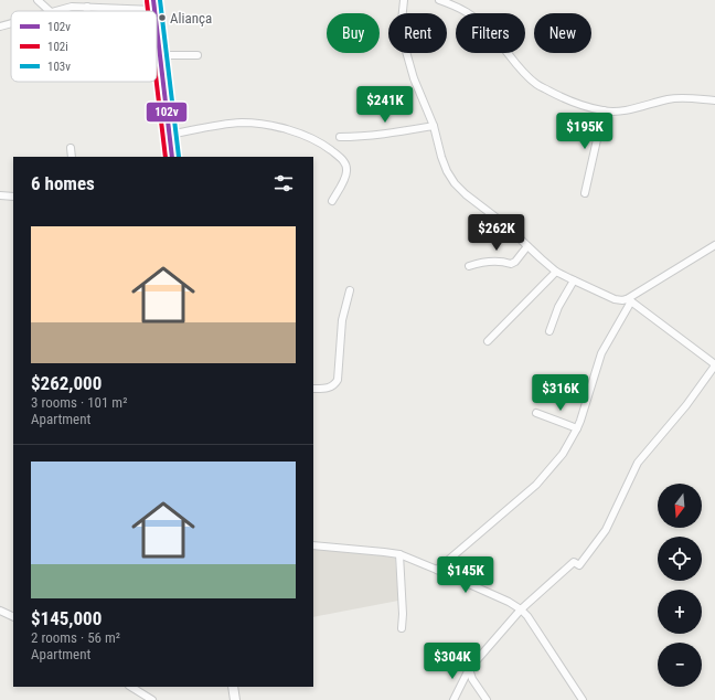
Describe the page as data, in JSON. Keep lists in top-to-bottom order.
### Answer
{
  "places": ["Aliança"],
  "lines": ["transit line 102v", "transit line 103v", "transit line 102i"],
  "legend": ["102v", "102i", "103v"],
  "north": "bottom",
  "page": {
    "chip": [
      "Buy",
      "Rent",
      "Filters",
      "New"
    ],
    "price": [
      "$241K",
      "$195K",
      "$262K",
      "$316K",
      "$145K",
      "$304K"
    ],
    "heading": "6 homes",
    "list": [
      {
        "name": "$262,000",
        "note": "3 rooms · 101 m² · Apartment"
      },
      {
        "name": "$145,000",
        "note": "2 rooms · 56 m² · Apartment"
      }
    ],
    "map_buttons": ["+", "−"]
  }
}
